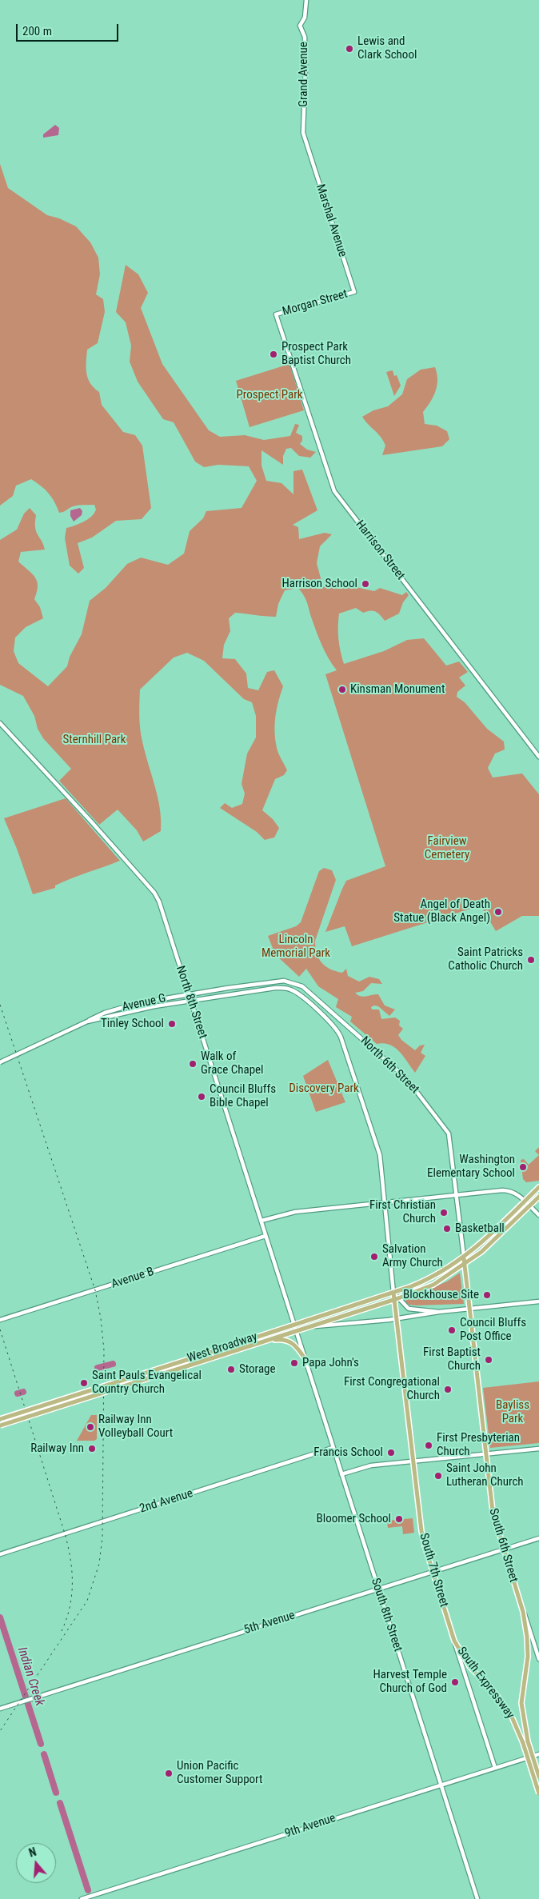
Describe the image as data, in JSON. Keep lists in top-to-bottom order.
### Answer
{
  "streets": {
    "main road": [
      "North 6th Street",
      "West Broadway",
      "South 6th Street",
      "South 7th Street",
      "South Expressway"
    ],
    "street": [
      "Grand Avenue",
      "Marshal Avenue",
      "Morgan Street",
      "Harrison Street",
      "North 8th Street",
      "Avenue G",
      "Avenue B",
      "2nd Avenue",
      "South 8th Street",
      "5th Avenue",
      "9th Avenue"
    ]
  },
  "crossings": [
    ["Grand Avenue", "Marshal Avenue"],
    ["Marshal Avenue", "Morgan Street"],
    ["Morgan Street", "Harrison Street"],
    ["North 8th Street", "Avenue G"],
    ["North 8th Street", "Avenue B"],
    ["North 8th Street", "West Broadway"],
    ["North 8th Street", "South 8th Street"],
    ["Avenue G", "North 6th Street"],
    ["Avenue G", "West Broadway"],
    ["Avenue G", "South 7th Street"],
    ["North 6th Street", "West Broadway"],
    ["North 6th Street", "South 6th Street"],
    ["West Broadway", "South 6th Street"],
    ["West Broadway", "South 7th Street"],
    ["West Broadway", "South 8th Street"],
    ["2nd Avenue", "South 8th Street"],
    ["South 6th Street", "5th Avenue"],
    ["South 6th Street", "South Expressway"],
    ["South 7th Street", "5th Avenue"],
    ["South 7th Street", "South Expressway"],
    ["South 7th Street", "9th Avenue"],
    ["South 8th Street", "5th Avenue"],
    ["South 8th Street", "9th Avenue"]
  ],
  "water": ["Indian Creek"],
  "parks": [
    "Prospect Park",
    "Sternhill Park",
    "Fairview Cemetery",
    "Lincoln Memorial Park",
    "Discovery Park",
    "Bayliss Park"
  ],
  "places": [
    "Lewis and Clark School",
    "Prospect Park Baptist Church",
    "Harrison School",
    "Kinsman Monument",
    "Angel of Death Statue (Black Angel)",
    "Saint Patricks Catholic Church",
    "Tinley School",
    "Walk of Grace Chapel",
    "Council Bluffs Bible Chapel",
    "Washington Elementary School",
    "First Christian Church",
    "Basketball",
    "Salvation Army Church",
    "Blockhouse Site",
    "Council Bluffs Post Office",
    "First Baptist Church",
    "Papa John's",
    "Storage",
    "Saint Pauls Evangelical Country Church",
    "First Congregational Church",
    "Railway Inn Volleyball Court",
    "First Presbyterian Church",
    "Railway Inn",
    "Francis School",
    "Saint John Lutheran Church",
    "Bloomer School",
    "Harvest Temple Church of God",
    "Union Pacific Customer Support"
  ],
  "scale_bar": "200 m",
  "north": "top"
}
